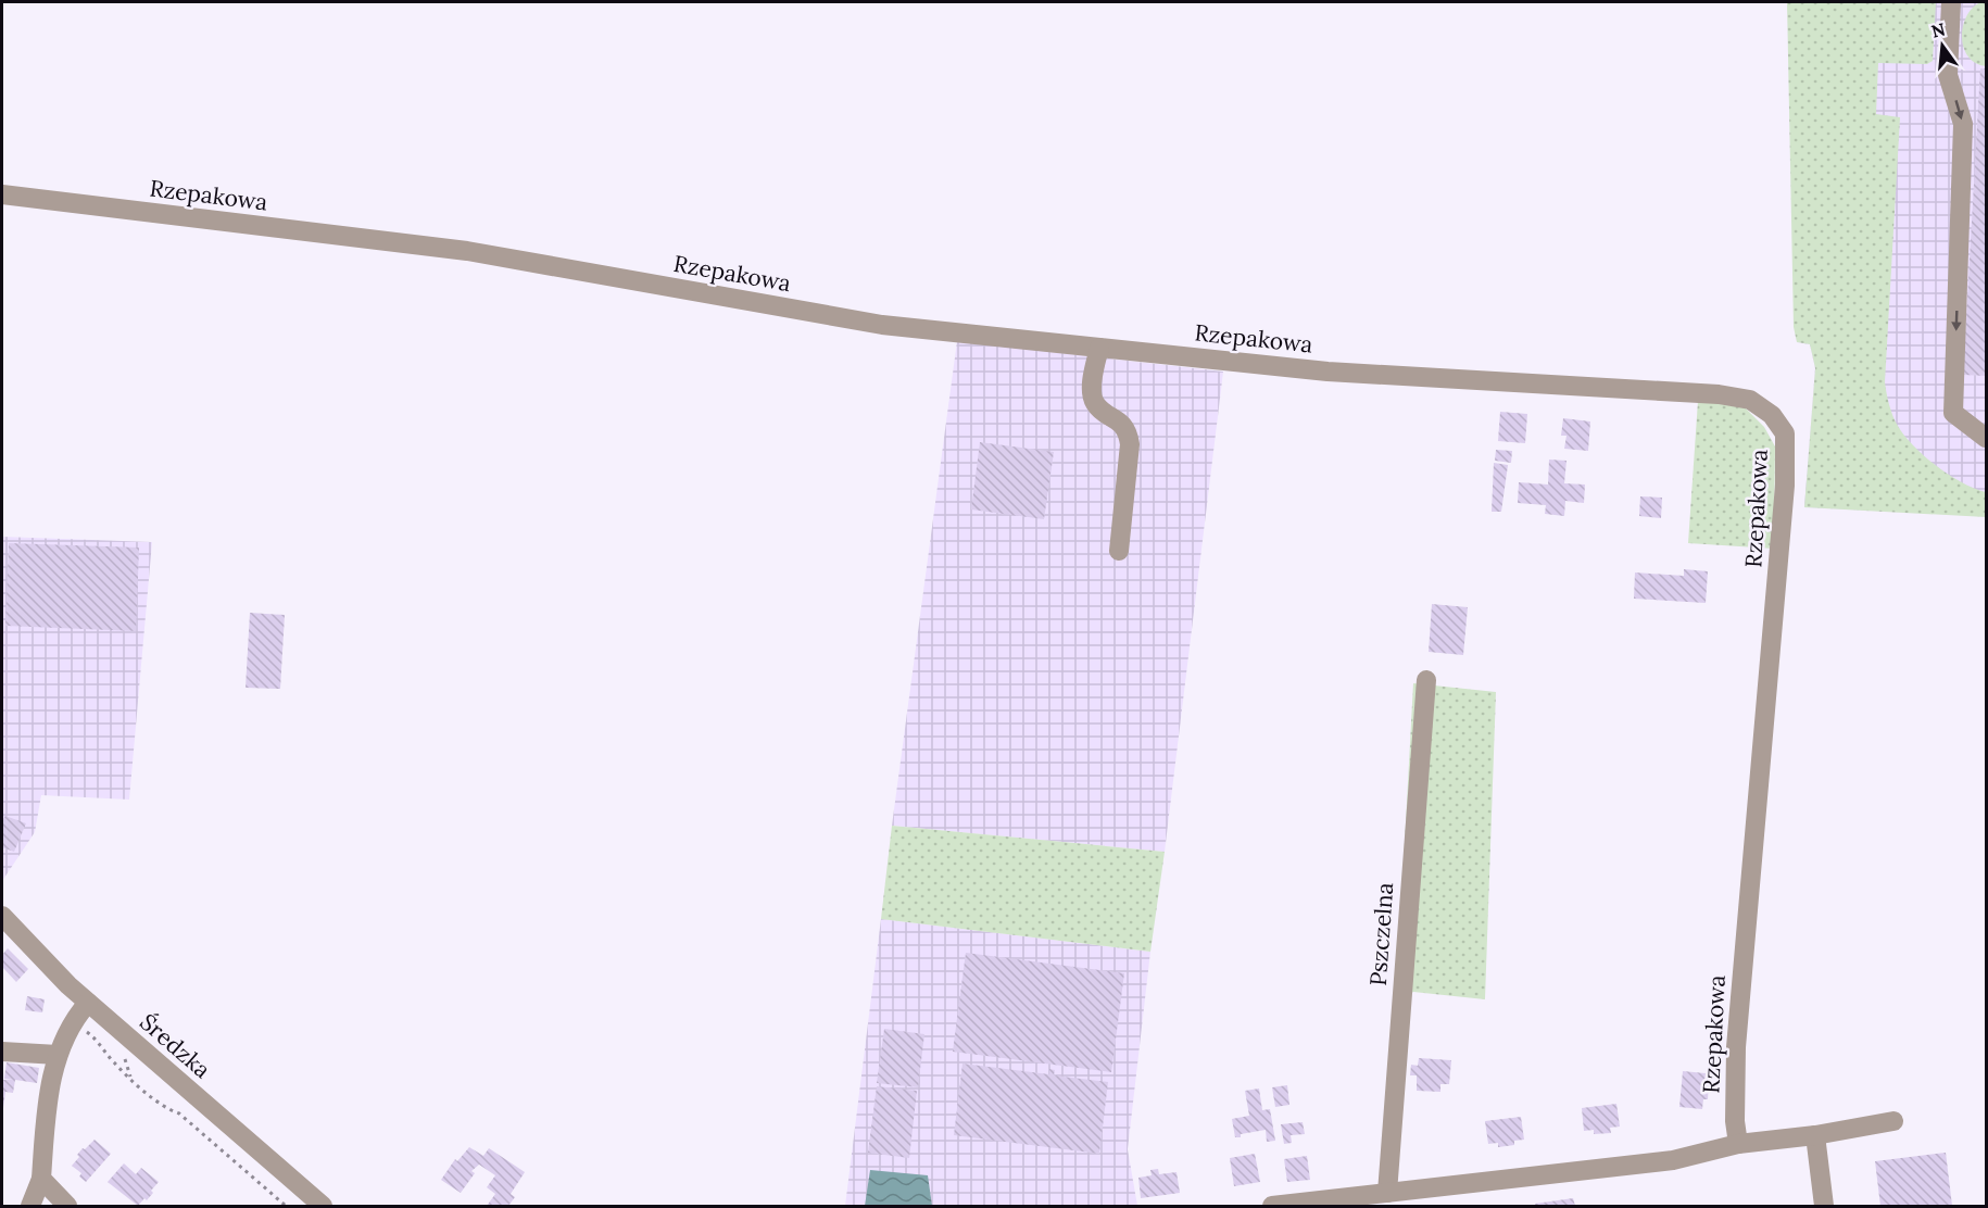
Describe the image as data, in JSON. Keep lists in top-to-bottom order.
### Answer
{
  "streets": {
    "street": ["Rzepakowa", "Pszczelna", "Średzka"]
  },
  "north": "top"
}
